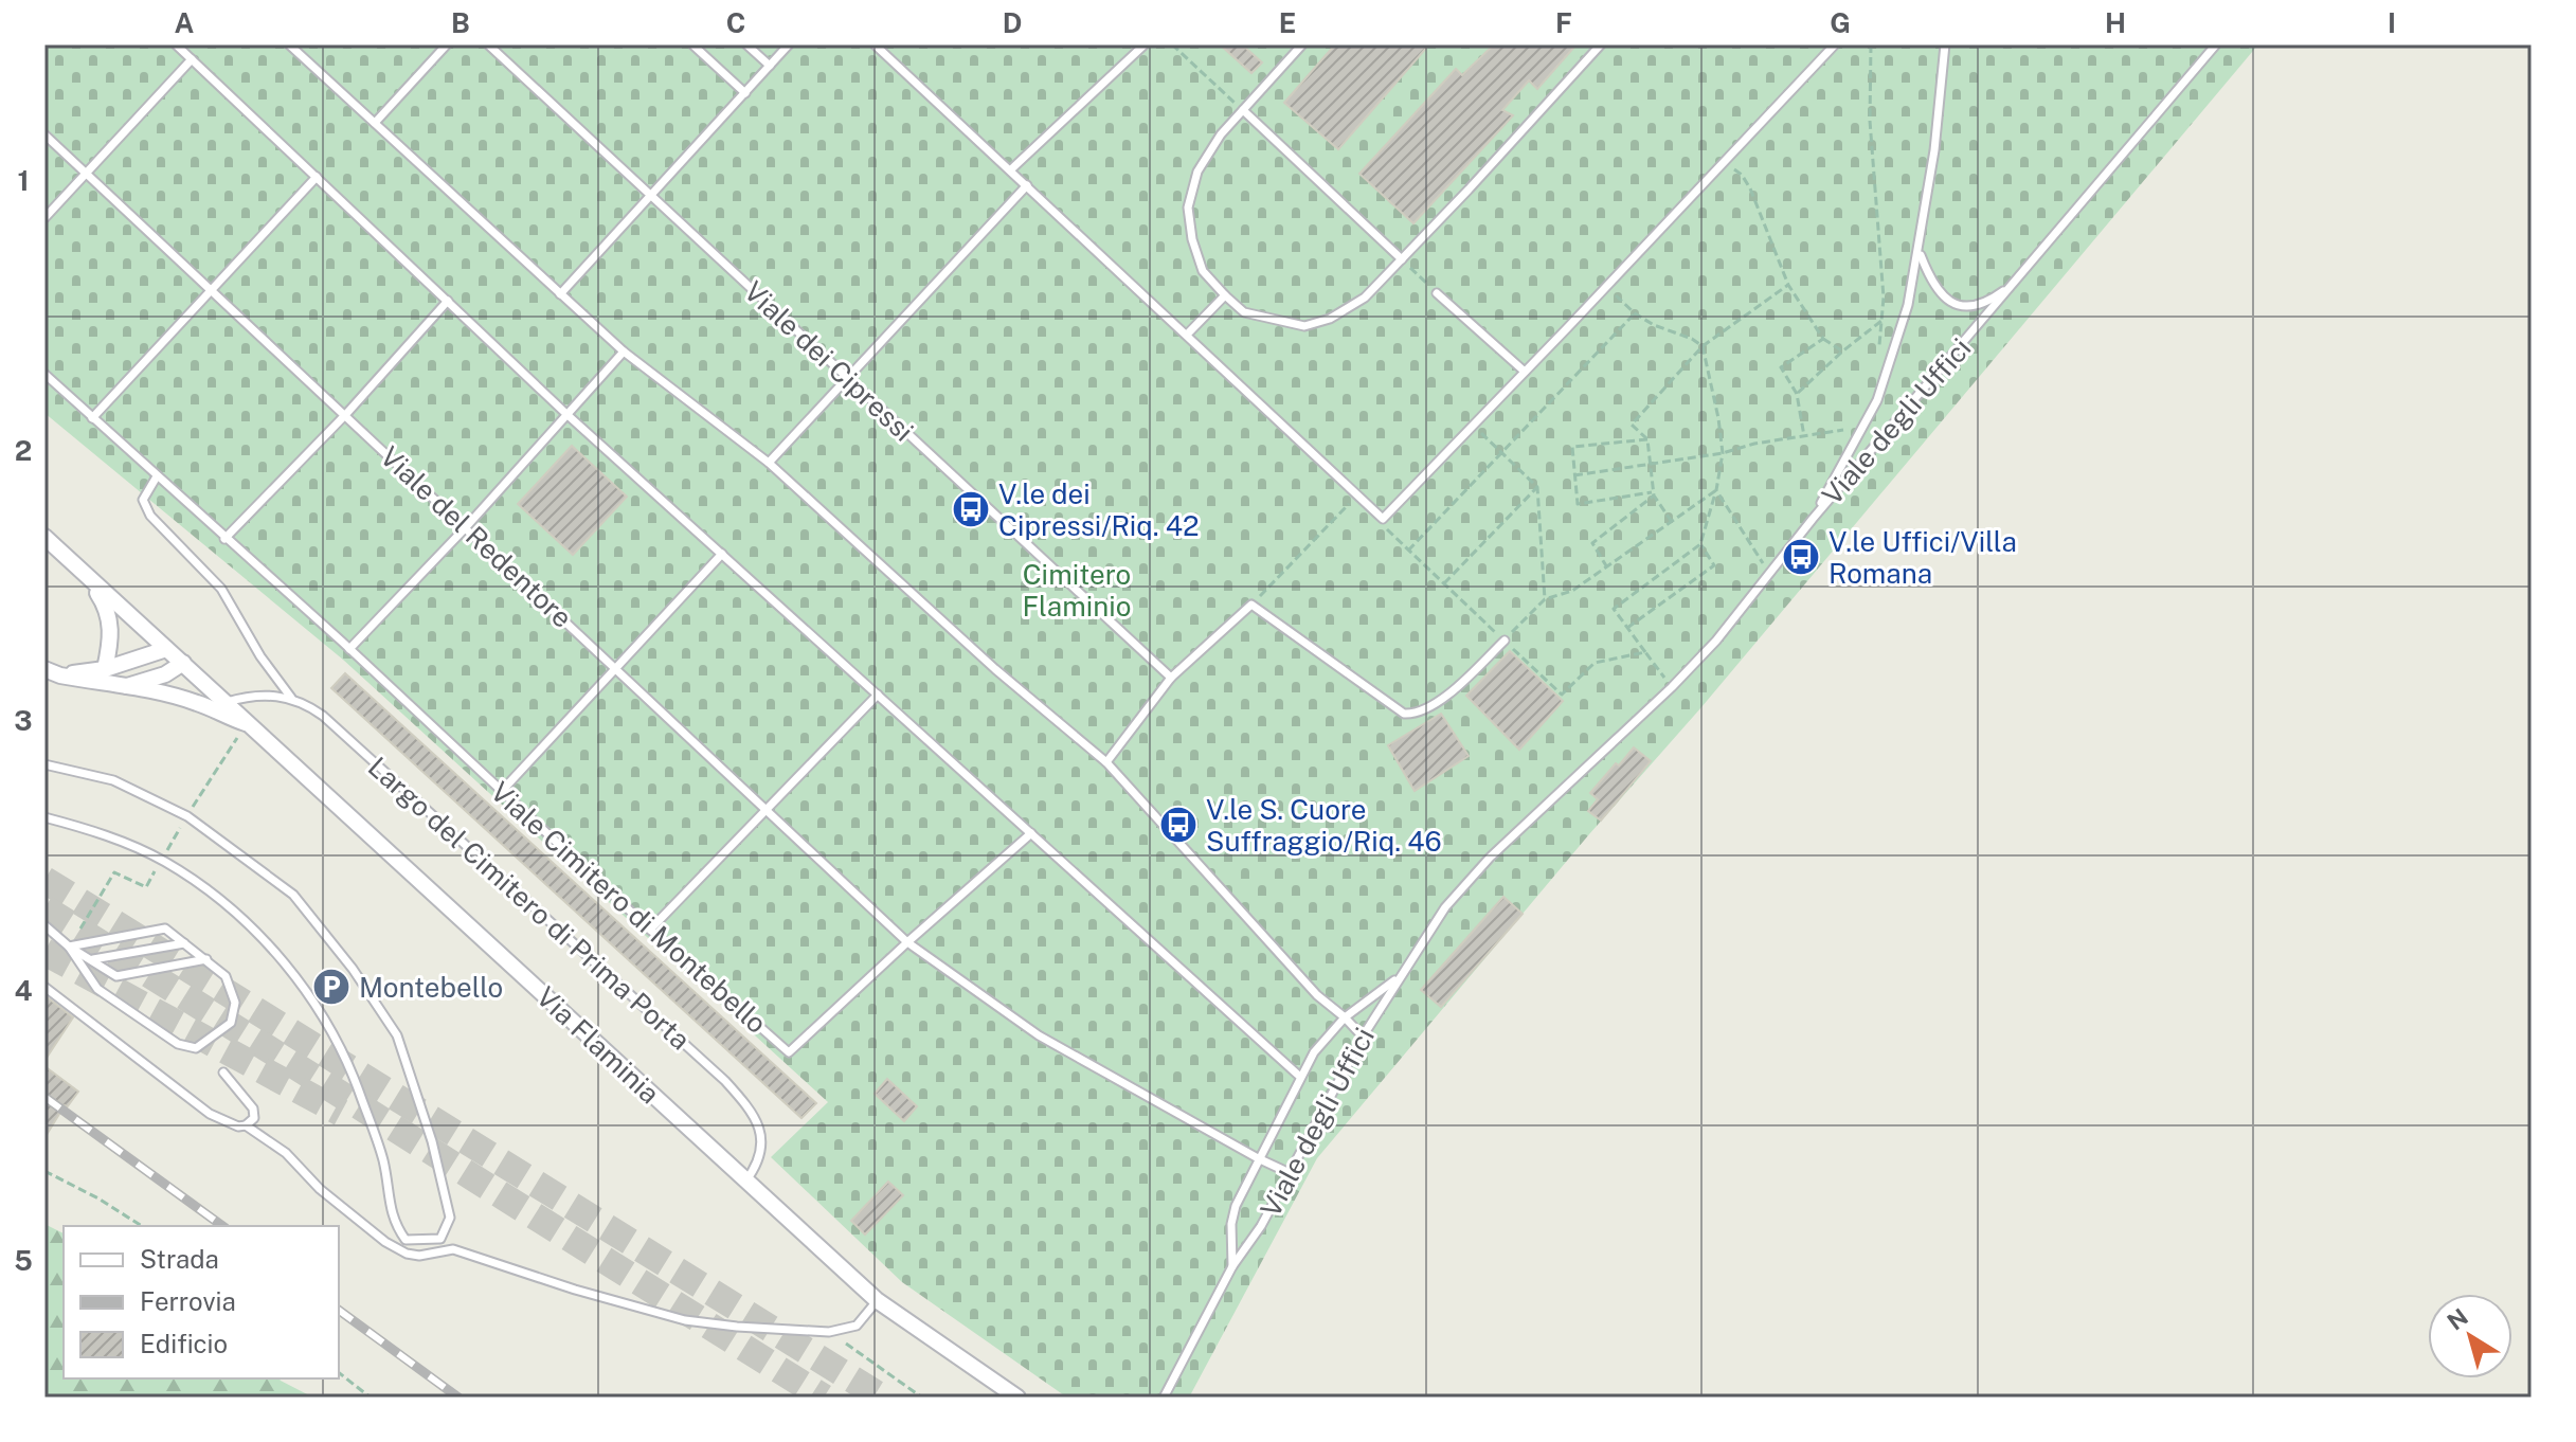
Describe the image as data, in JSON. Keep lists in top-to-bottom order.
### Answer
{
  "streets": {
    "street": ["Via Flaminia"],
    "lane": [
      "Viale dei Cipressi",
      "Viale degli Uffici",
      "Viale del Redentore",
      "Largo del Cimitero di Prima Porta",
      "Viale Cimitero di Montebello"
    ]
  },
  "crossings": [
    ["Viale del Redentore", "Viale Cimitero di Montebello"],
    ["Largo del Cimitero di Prima Porta", "Via Flaminia"]
  ],
  "parks": ["Cimitero Flaminio"],
  "places": {
    "bus stop": ["V.le dei Cipressi/Riq. 42", "V.le Uffici/Villa Romana", "V.le S. Cuore Suffraggio/Riq. 46"],
    "parking": ["Montebello"]
  },
  "legend": ["Strada", "Ferrovia", "Edificio"],
  "north": "top left",
  "grid": {
    "columns": [
      "A",
      "B",
      "C",
      "D",
      "E",
      "F",
      "G",
      "H",
      "I"
    ],
    "rows": [
      "1",
      "2",
      "3",
      "4",
      "5"
    ]
  }
}
